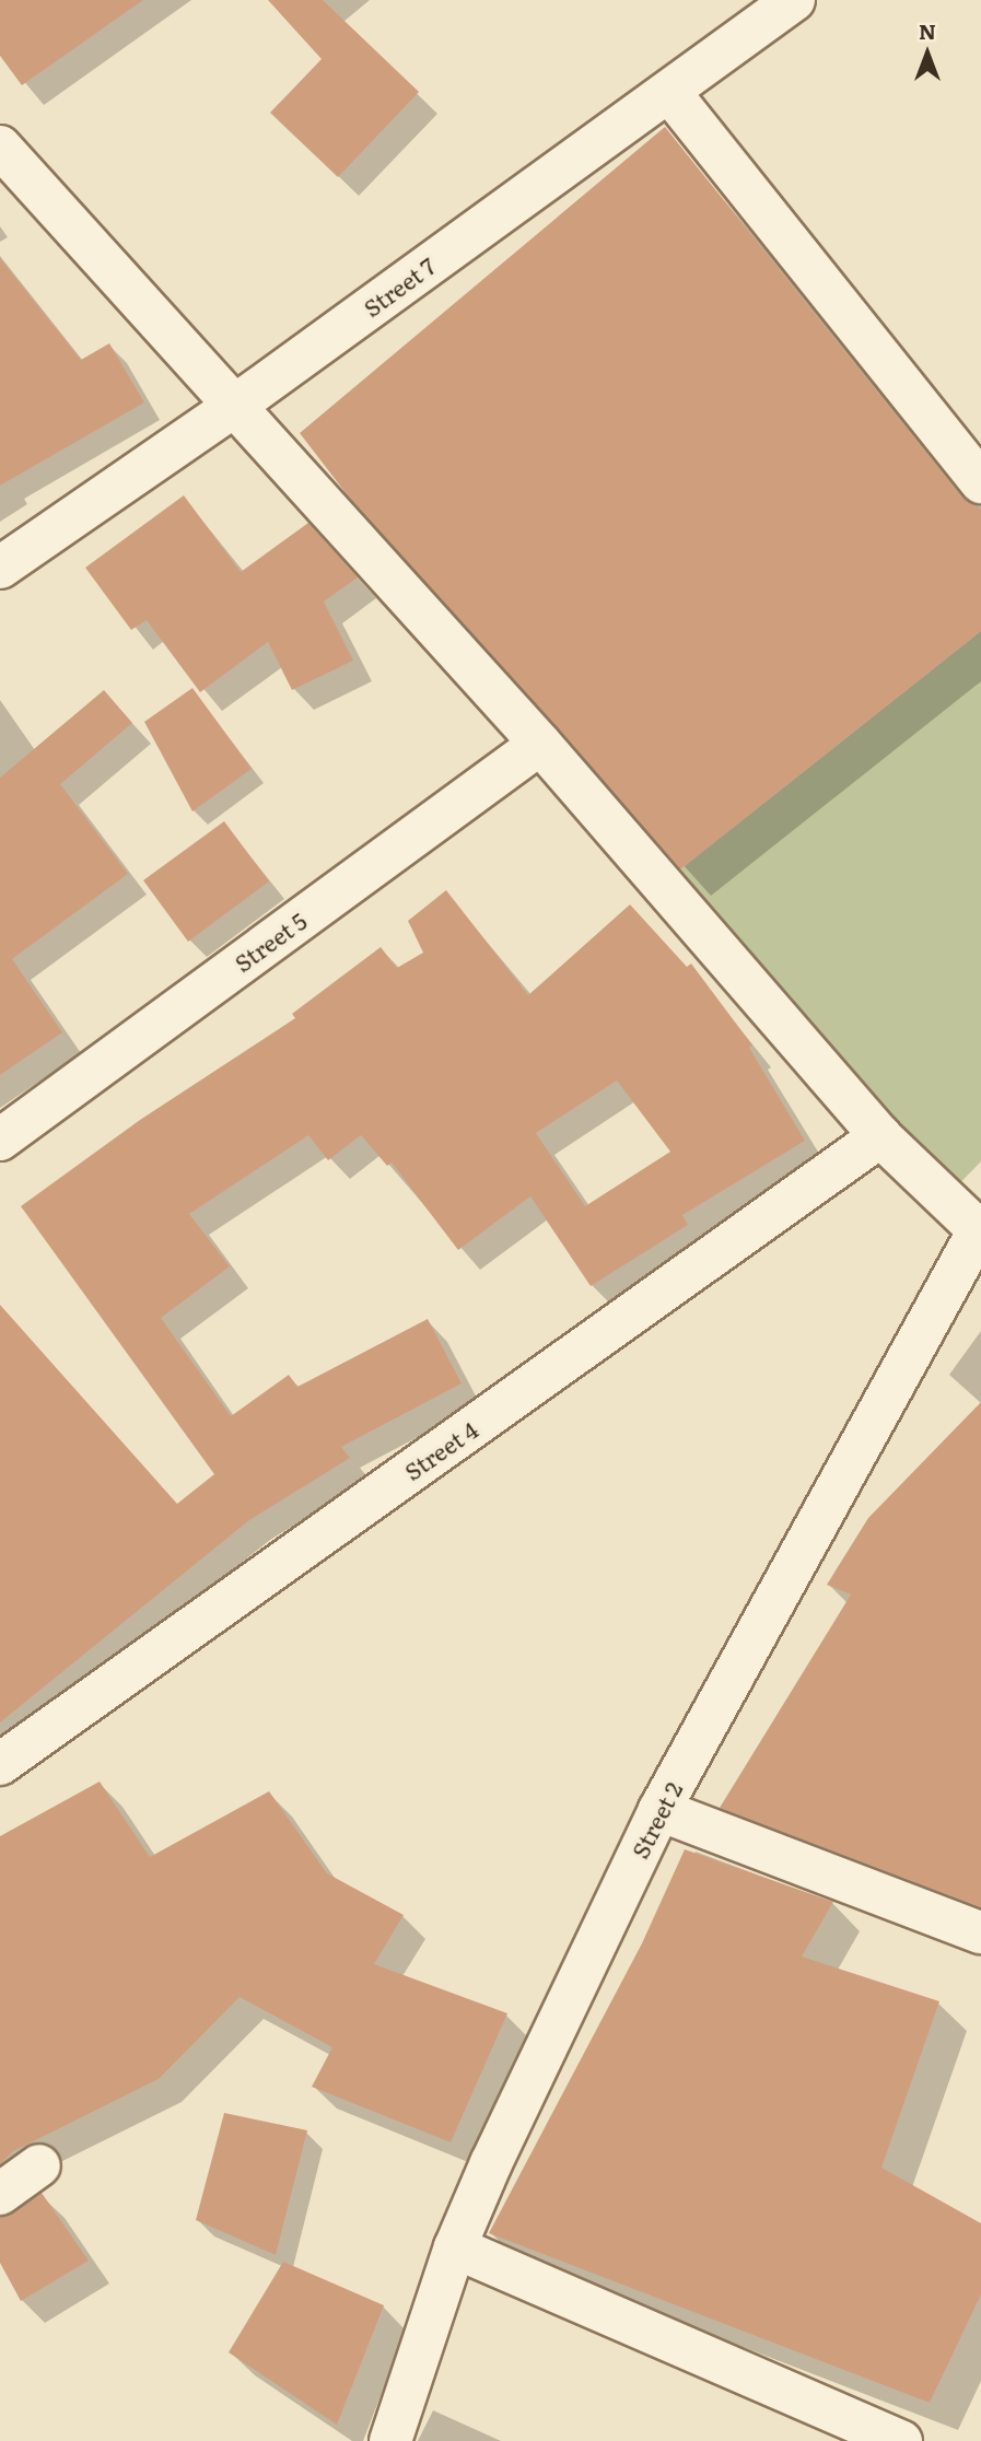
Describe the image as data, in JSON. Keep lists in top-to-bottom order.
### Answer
{
  "streets": {
    "street": [
      "Street 7",
      "Street 5",
      "Street 4",
      "Street 2"
    ]
  },
  "north": "top"
}
